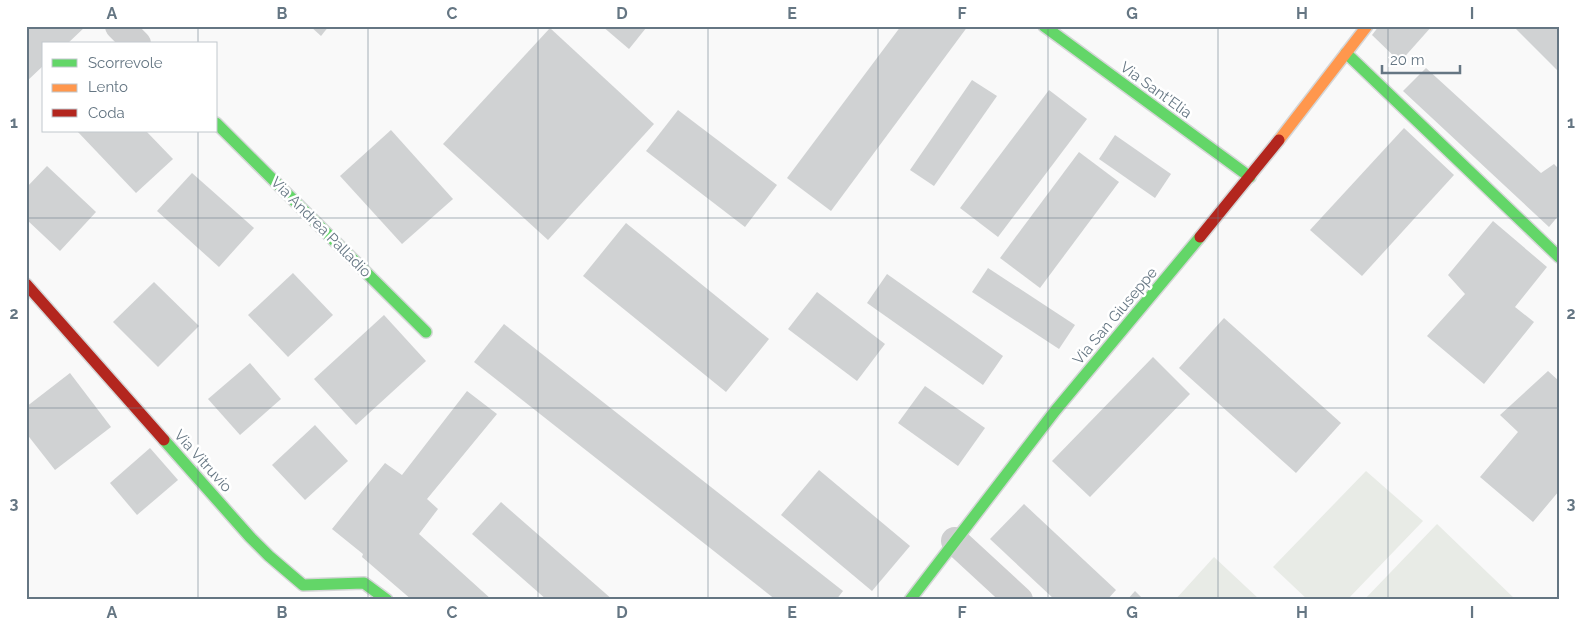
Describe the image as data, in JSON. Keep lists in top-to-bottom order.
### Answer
{
  "streets": {
    "street": [
      "Via Sant'Elia",
      "Via Andrea Palladio",
      "Via San Giuseppe",
      "Via Vitruvio"
    ]
  },
  "crossings": [
    ["Via Sant'Elia", "Via San Giuseppe"]
  ],
  "legend": ["Scorrevole", "Lento", "Coda"],
  "scale_bar": "20 m",
  "grid": {
    "columns": [
      "A",
      "B",
      "C",
      "D",
      "E",
      "F",
      "G",
      "H",
      "I"
    ],
    "rows": ["1", "2", "3"]
  }
}
